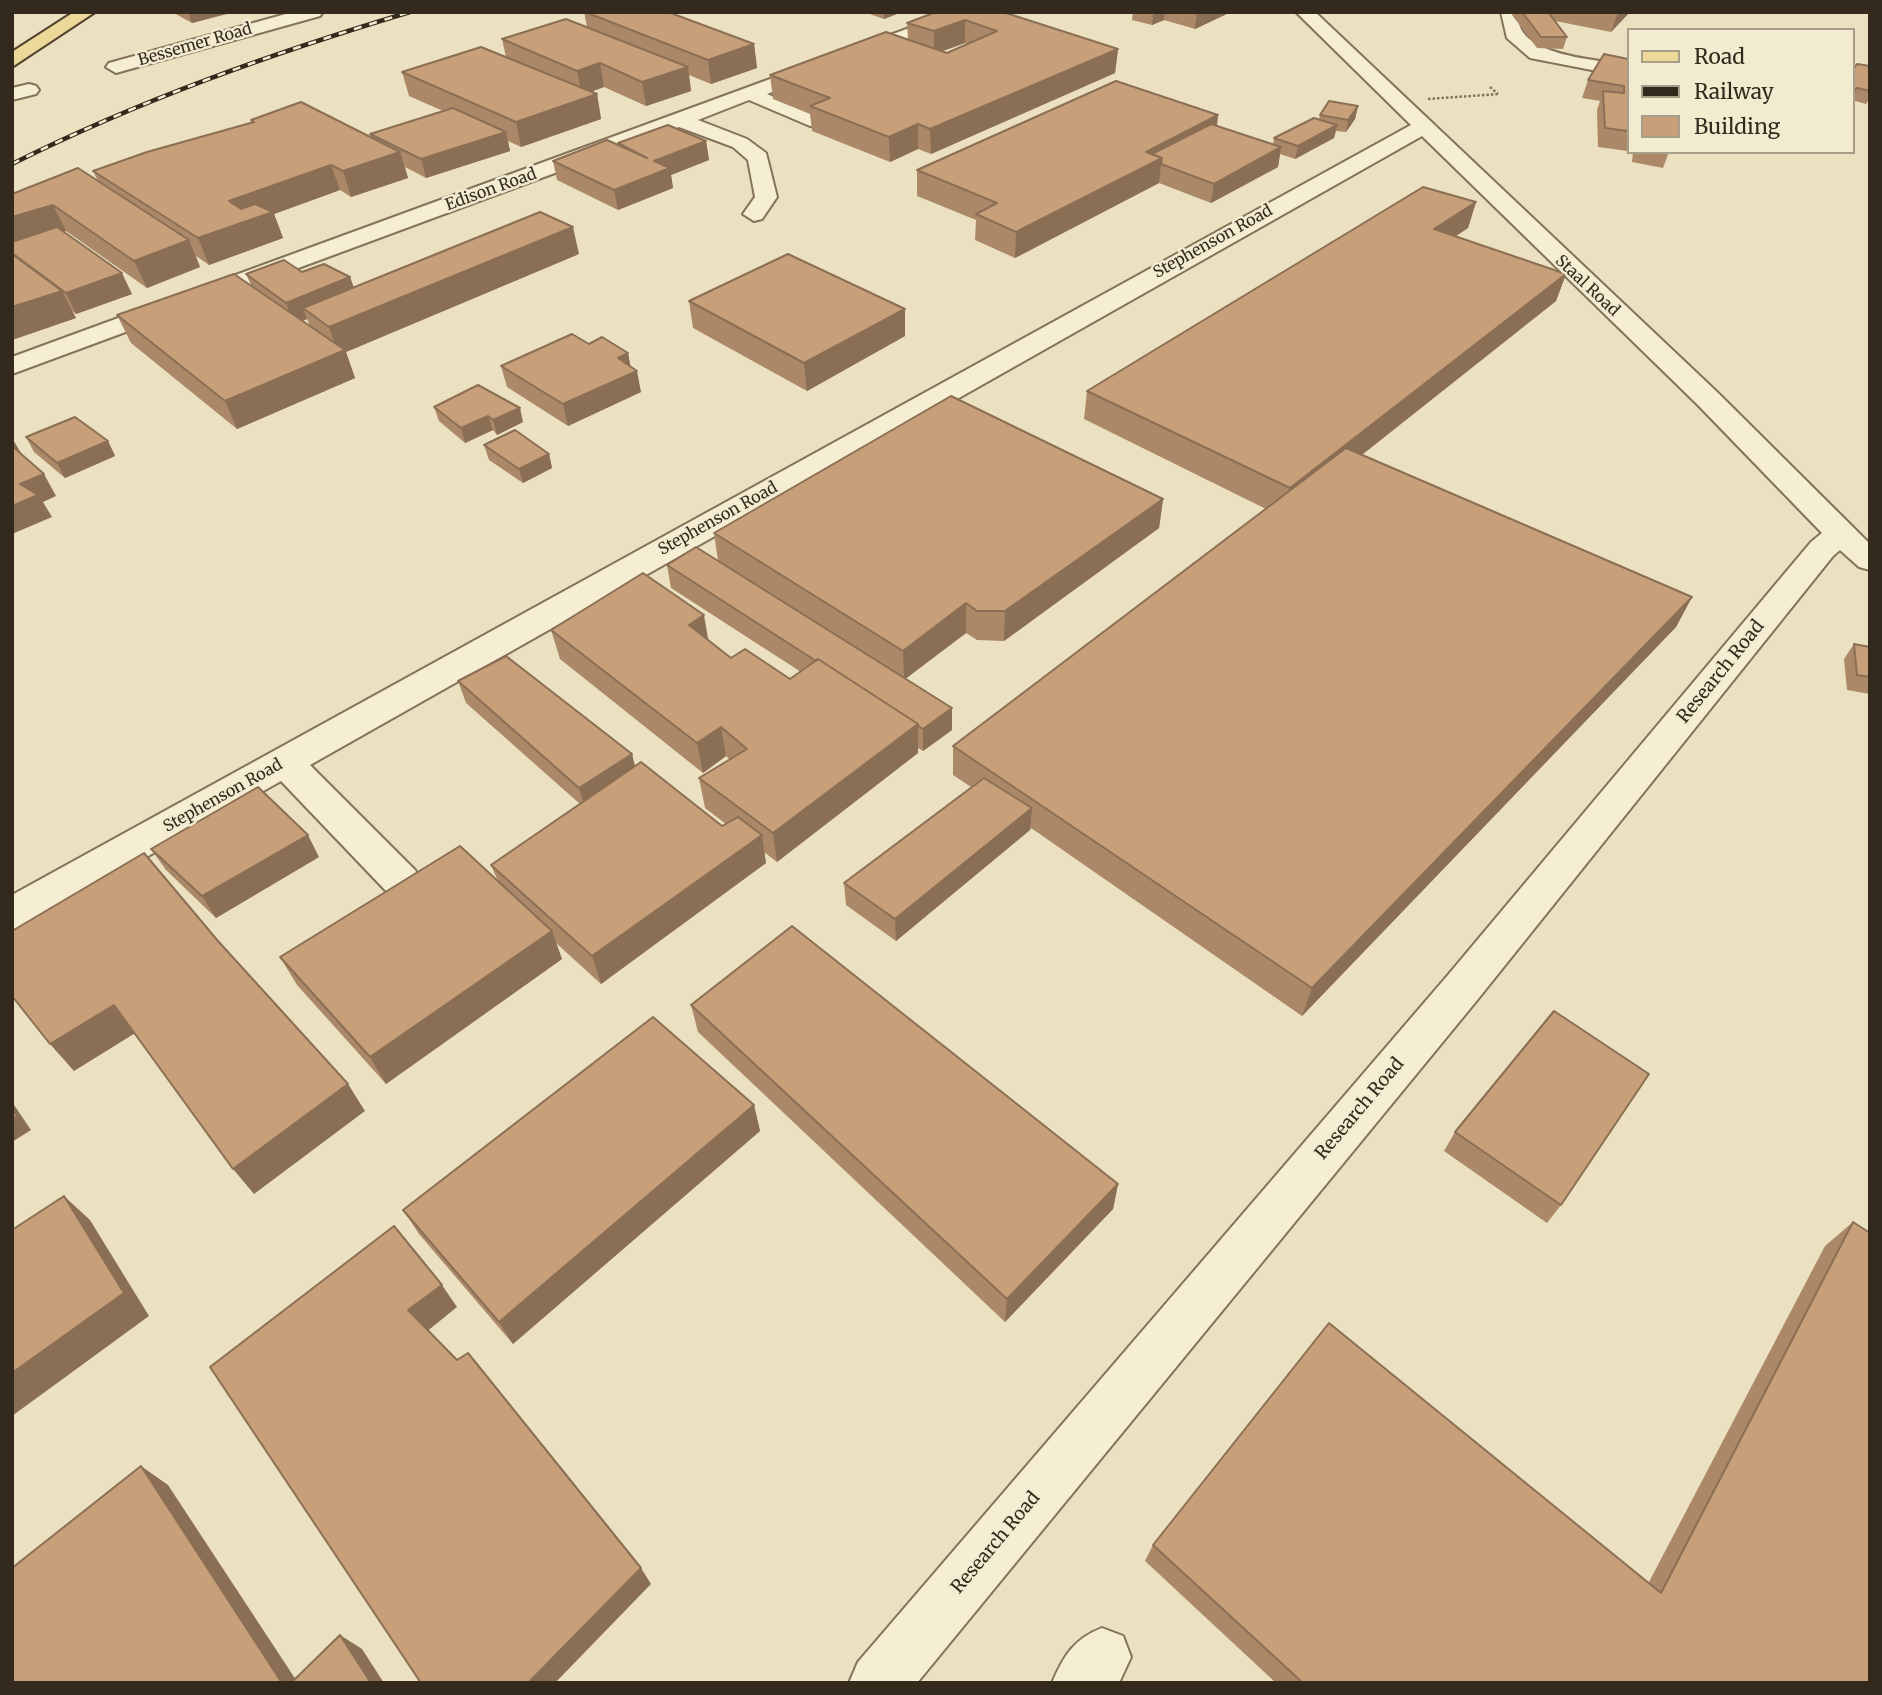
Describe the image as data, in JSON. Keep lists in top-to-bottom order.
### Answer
{
  "streets": {
    "street": [
      "Bessemer Road",
      "Edison Road",
      "Stephenson Road",
      "Staal Road",
      "Research Road"
    ]
  },
  "crossings": [
    ["Stephenson Road", "Staal Road"],
    ["Staal Road", "Research Road"]
  ],
  "legend": ["Road", "Railway", "Building"]
}
